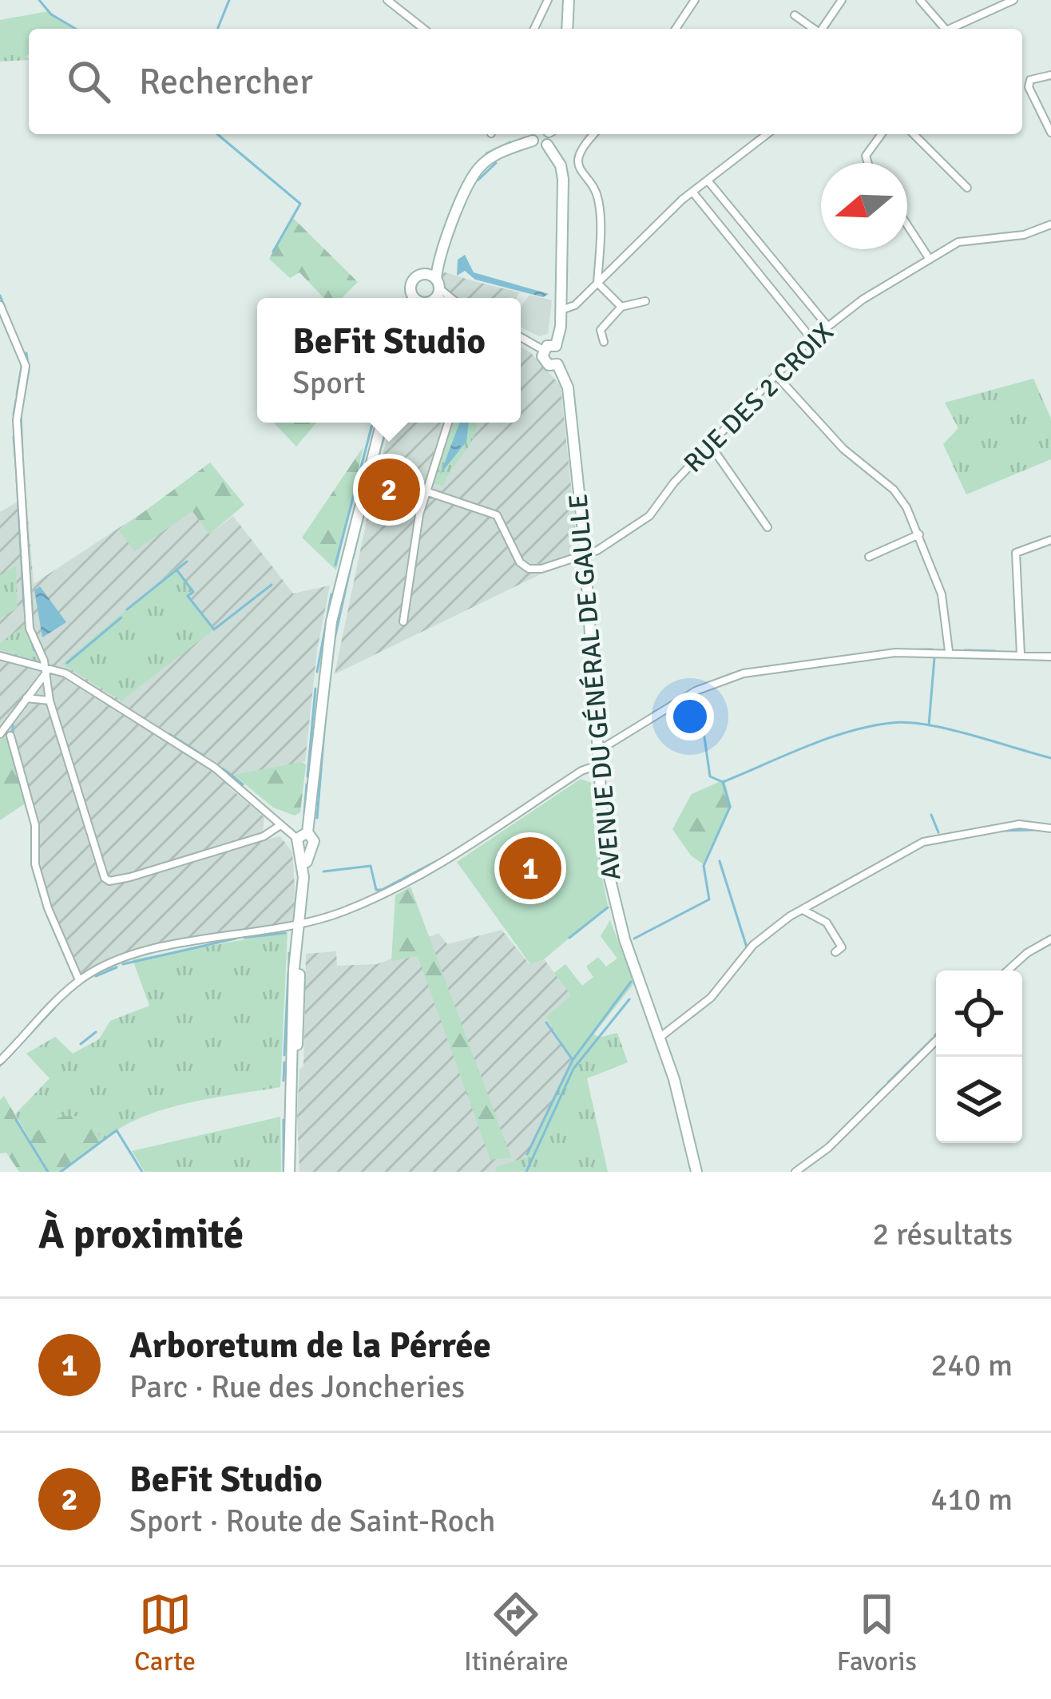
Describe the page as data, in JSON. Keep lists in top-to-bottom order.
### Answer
{
  "streets": {
    "street": ["RUE DES 2 CROIX", "AVENUE DU GÉNÉRAL DE GAULLE"]
  },
  "crossings": [
    ["RUE DES 2 CROIX", "AVENUE DU GÉNÉRAL DE GAULLE"]
  ],
  "north": "left",
  "page": {
    "search": "Rechercher",
    "popup": ["BeFit Studio", "Sport"],
    "pins": ["2", "1"],
    "heading": ["À proximité", "2 résultats"],
    "list": [
      {
        "mark": "1",
        "name": "Arboretum de la Pérrée",
        "note": "Parc · Rue des Joncheries",
        "value": "240 m"
      },
      {
        "mark": "2",
        "name": "BeFit Studio",
        "note": "Sport · Route de Saint-Roch",
        "value": "410 m"
      }
    ],
    "nav": ["Carte", "Itinéraire", "Favoris"]
  }
}
